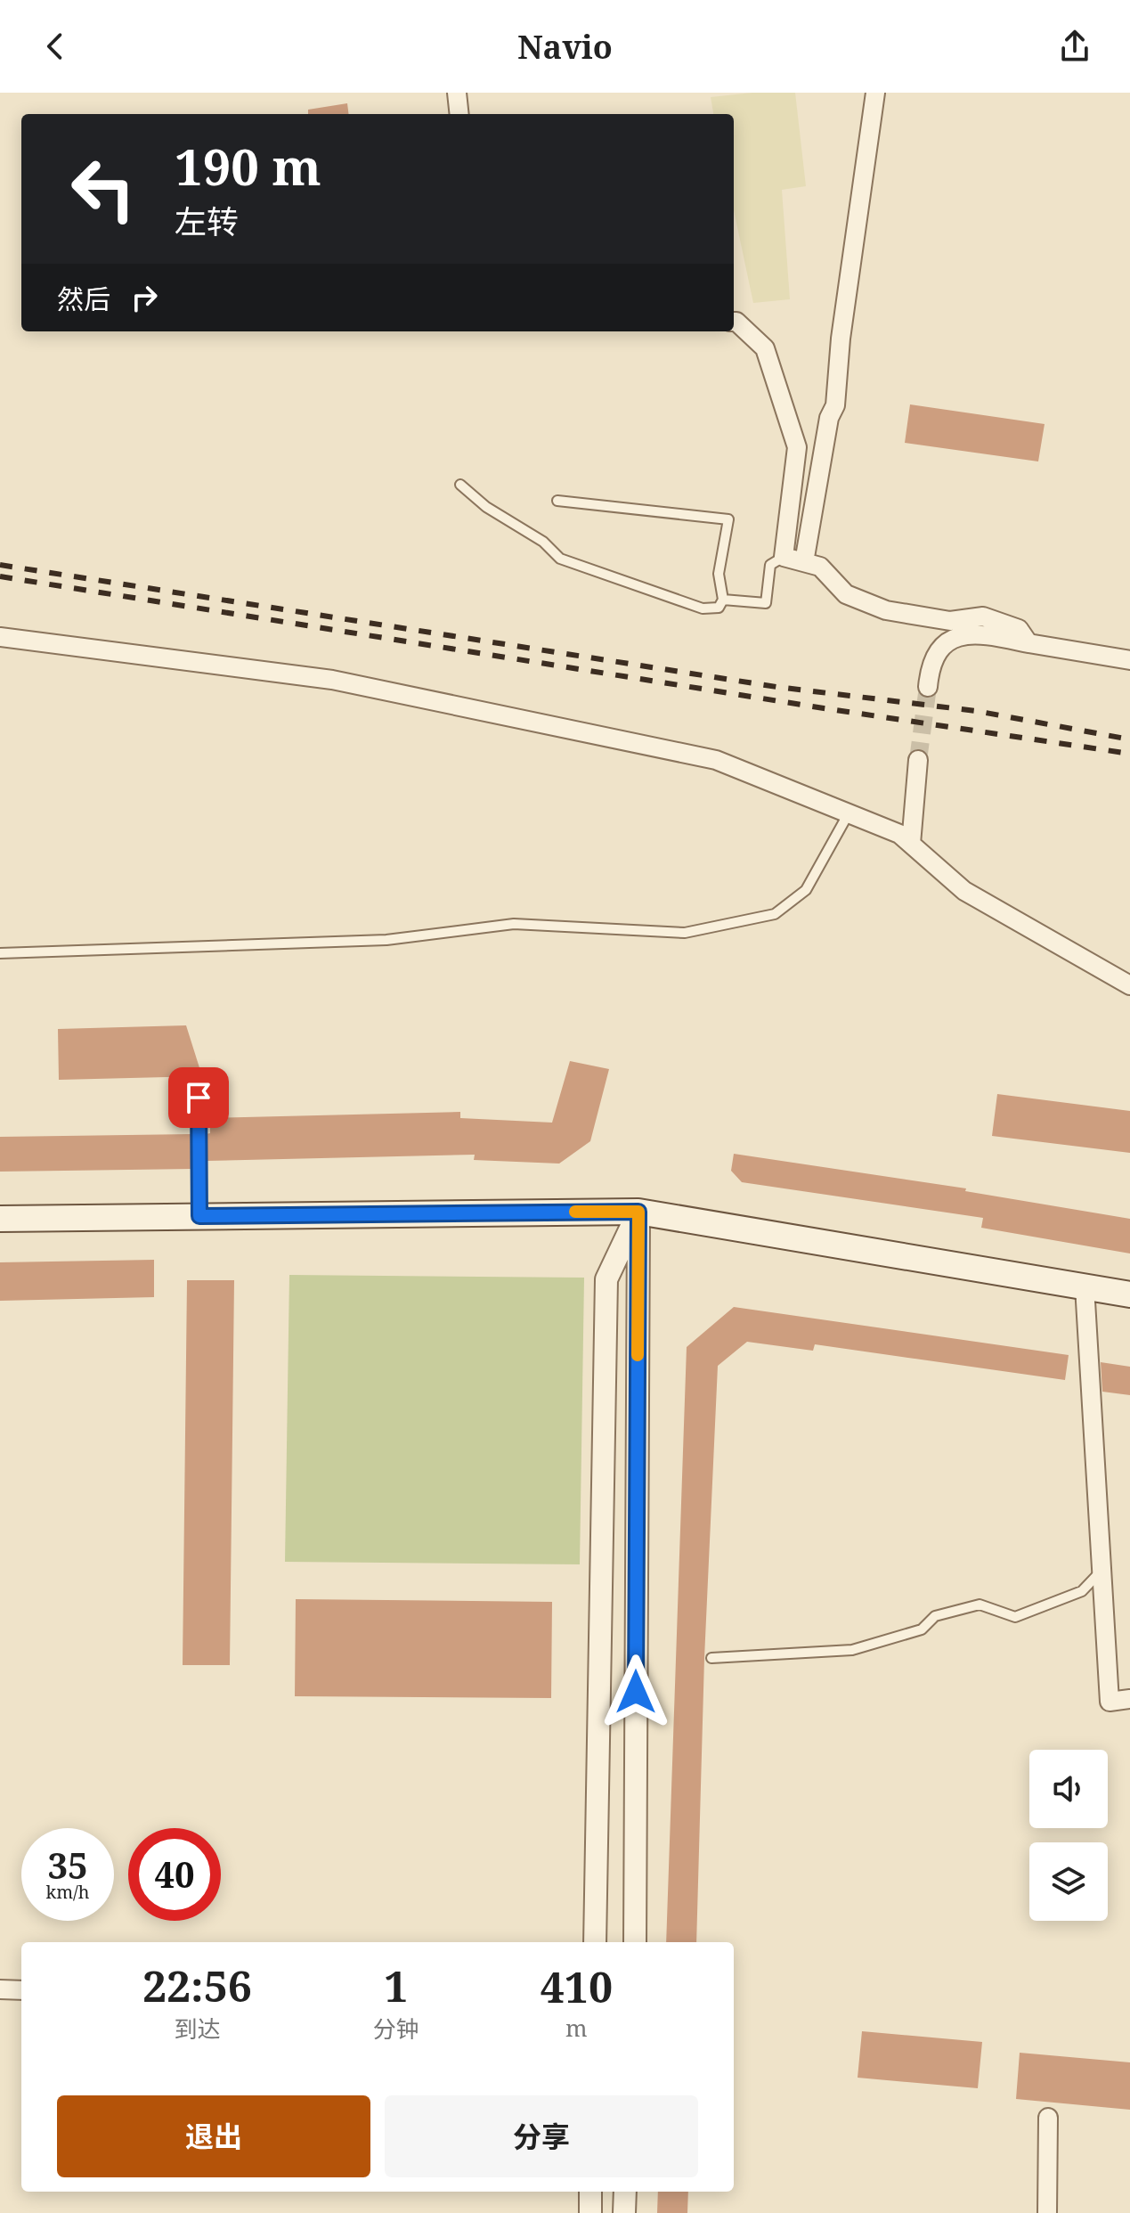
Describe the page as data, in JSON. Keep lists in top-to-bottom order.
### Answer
{
  "page": {
    "header": "Navio",
    "turn": ["190 m", "左转"],
    "then": "然后",
    "speed": "35 km/h",
    "limit": "40",
    "eta": [
      "22:56",
      "到达",
      "1",
      "分钟",
      "410",
      "m"
    ],
    "buttons": ["退出", "分享"]
  }
}
